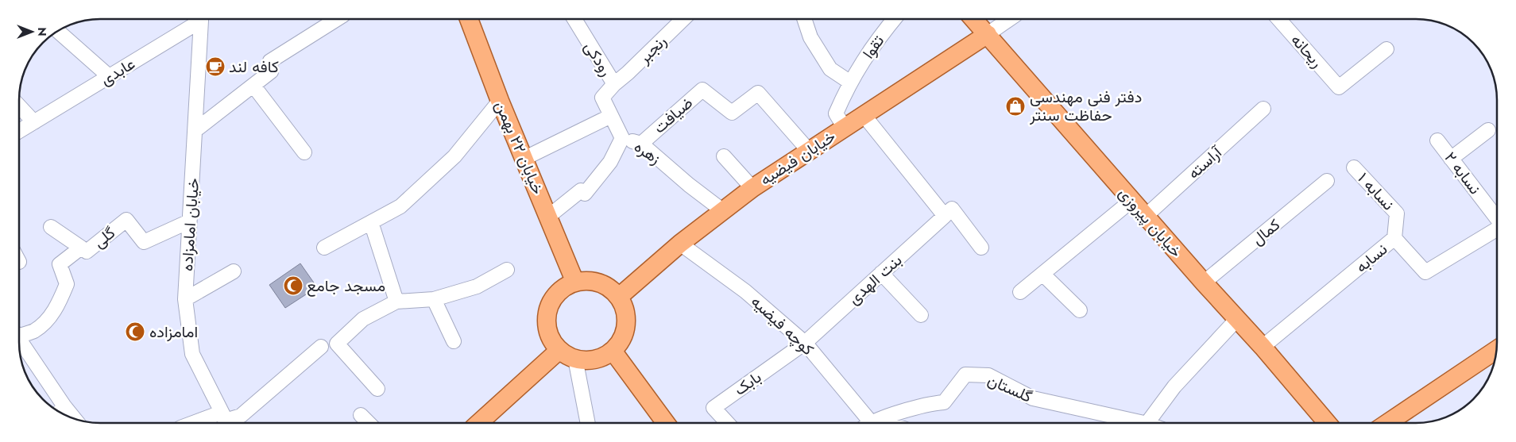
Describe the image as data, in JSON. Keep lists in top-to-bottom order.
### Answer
{
  "streets": {
    "main road": ["خیابان ۲۲ بهمن", "خیابان فیضیه", "خیابان پیروزی"],
    "street": [
      "تقوا",
      "رنجبر",
      "ریحانه",
      "رودکی",
      "عابدی",
      "ضیافت",
      "زهره",
      "آراسته",
      "نسابه ۲",
      "نسابه ۱",
      "خیابان امامزاده",
      "کمال",
      "گلی",
      "نسابه",
      "بنت الهدی",
      "کوچه فیضیه",
      "بابک",
      "گلستان"
    ]
  },
  "crossings": [
    ["تقوا", "خیابان فیضیه"],
    ["رنجبر", "رودکی"],
    ["ضیافت", "زهره"],
    ["ضیافت", "خیابان فیضیه"],
    ["خیابان ۲۲ بهمن", "زهره"],
    ["خیابان ۲۲ بهمن", "خیابان فیضیه"],
    ["زهره", "خیابان فیضیه"],
    ["خیابان فیضیه", "خیابان پیروزی"],
    ["خیابان فیضیه", "کوچه فیضیه"],
    ["آراسته", "خیابان پیروزی"],
    ["نسابه ۱", "نسابه"],
    ["خیابان پیروزی", "کمال"],
    ["خیابان پیروزی", "نسابه"],
    ["خیابان امامزاده", "گلی"],
    ["بنت الهدی", "کوچه فیضیه"],
    ["بنت الهدی", "بابک"],
    ["کوچه فیضیه", "بابک"]
  ],
  "places": {
    "cafe": ["كافه لند"],
    "shop": ["دفتر فنی مهندسی حفاظت سنتر"],
    "mosque": ["مسجد جامع", "امامزاده"]
  },
  "north": "right"
}
